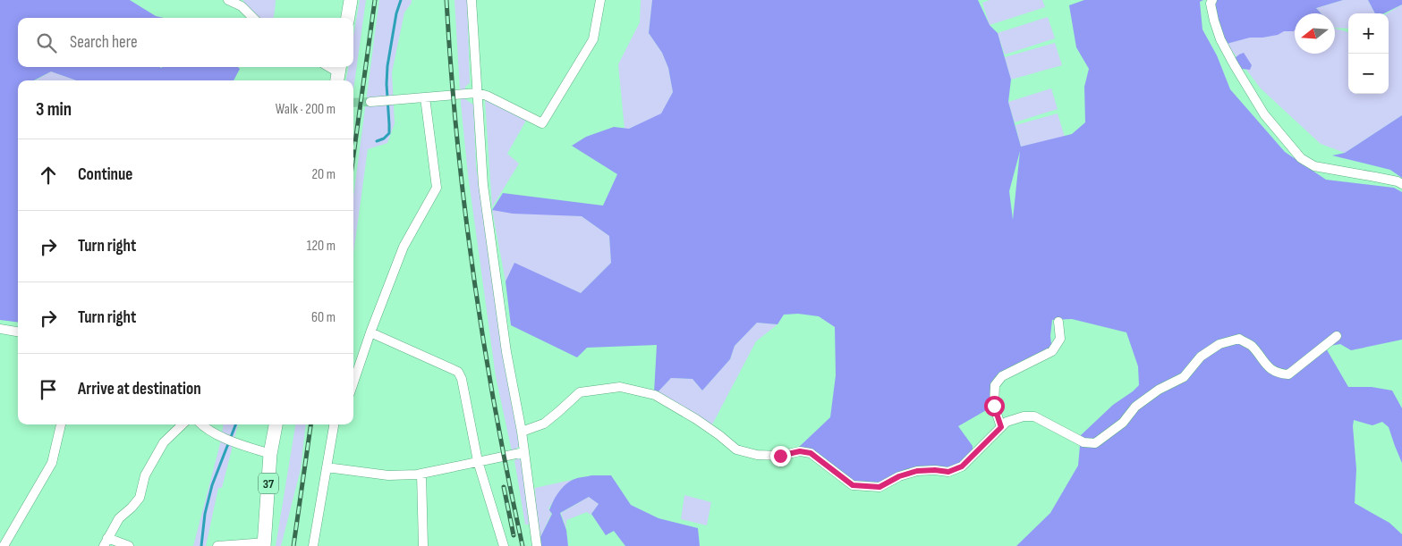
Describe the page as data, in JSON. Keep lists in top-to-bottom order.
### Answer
{
  "streets": {
    "main road": ["37"]
  },
  "north": "left",
  "page": {
    "map_buttons": ["+", "−"],
    "search": "Search here",
    "heading": ["3 min", "Walk · 200 m"],
    "list": [
      ["Continue", "20 m"],
      ["Turn right", "120 m"],
      ["Turn right", "60 m"],
      "Arrive at destination"
    ]
  }
}
